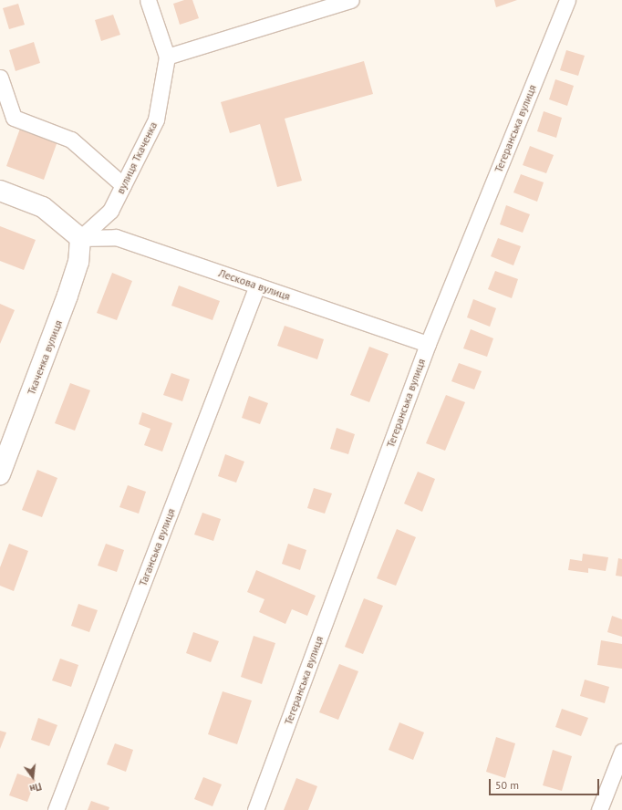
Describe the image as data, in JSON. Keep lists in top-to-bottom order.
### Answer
{
  "streets": {
    "street": [
      "Тегеранська вулиця",
      "вулиця Ткаченка",
      "Лескова вулиця",
      "Ткаченка вулиця",
      "Таганська вулиця"
    ]
  },
  "crossings": [
    ["Тегеранська вулиця", "Лескова вулиця"],
    ["вулиця Ткаченка", "Лескова вулиця"],
    ["вулиця Ткаченка", "Ткаченка вулиця"],
    ["Лескова вулиця", "Ткаченка вулиця"],
    ["Лескова вулиця", "Таганська вулиця"]
  ],
  "scale_bar": "50 m",
  "north": "bottom"
}
